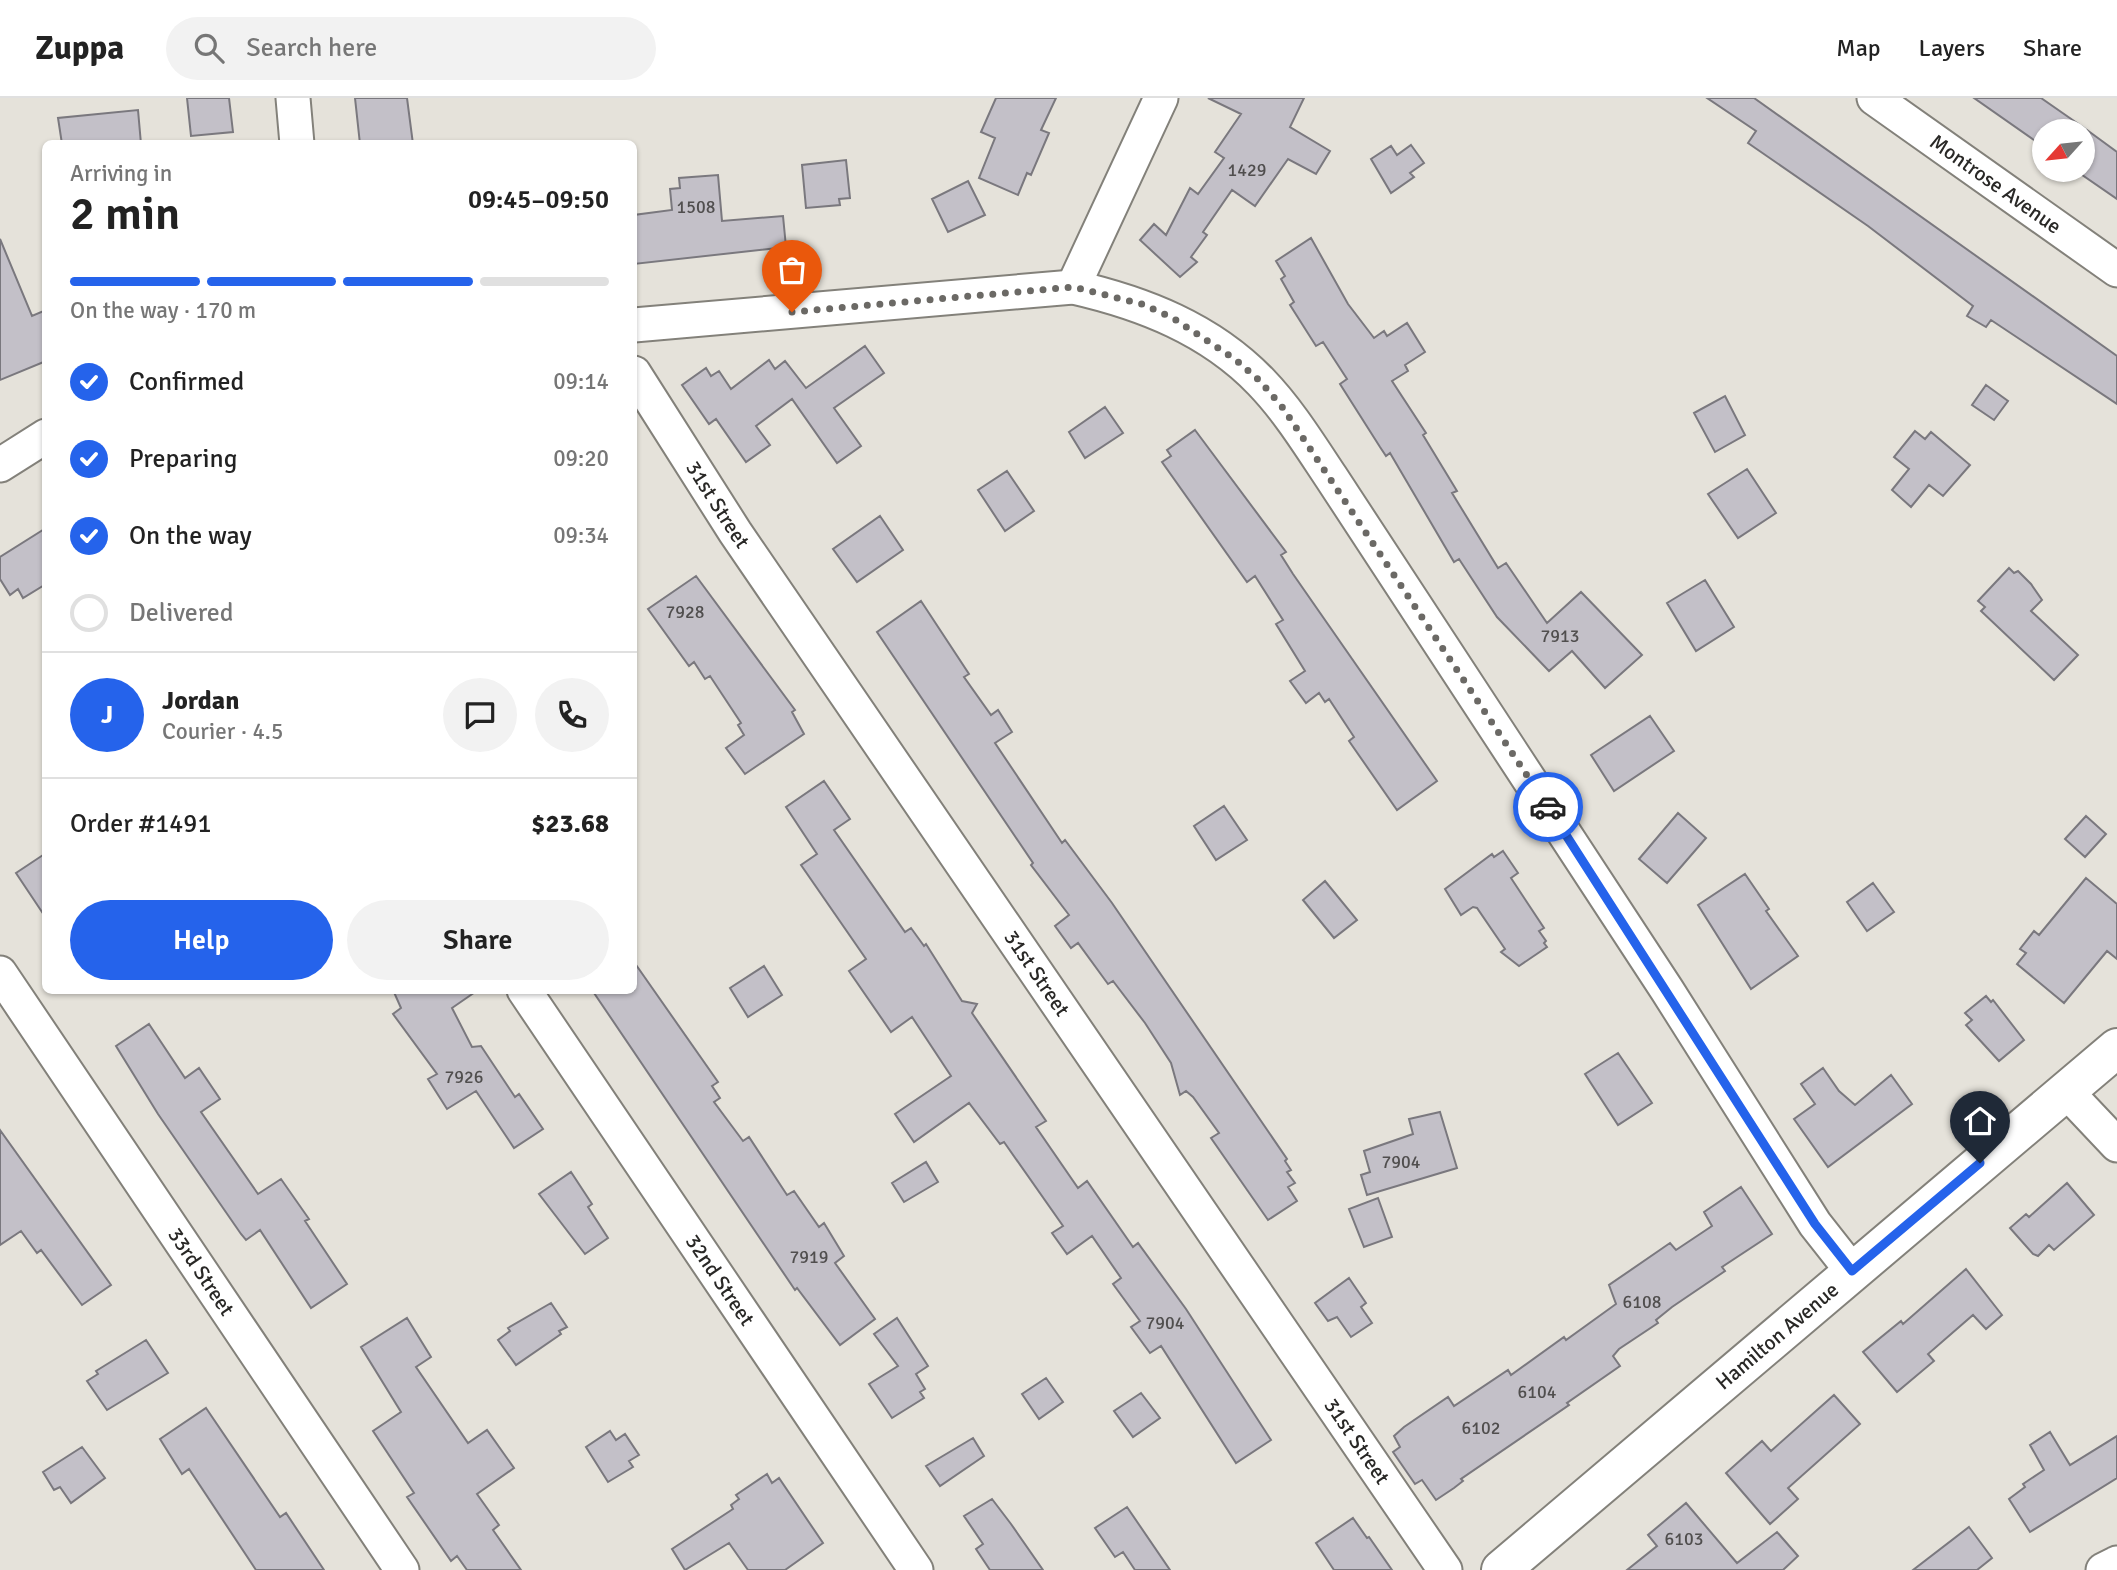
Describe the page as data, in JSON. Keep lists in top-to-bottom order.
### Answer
{
  "streets": {
    "street": [
      "Montrose Avenue",
      "31st Street",
      "33rd Street",
      "32nd Street",
      "Hamilton Avenue"
    ]
  },
  "house_numbers": [
    "1429",
    "1508",
    "7928",
    "7913",
    "7926",
    "7904",
    "7919",
    "6108",
    "7904",
    "6104",
    "6102",
    "6103"
  ],
  "north": "bottom left",
  "page": {
    "header": "Zuppa",
    "search": "Search here",
    "nav": ["Map", "Layers", "Share"],
    "heading": ["2 min", "Arriving in", "09:45–09:50"],
    "panel": [
      "Jordan",
      "Courier · 4.5",
      "Order #1491",
      "$23.68"
    ],
    "bar": "On the way · 170 m",
    "list": [
      ["Confirmed", "09:14"],
      ["Preparing", "09:20"],
      ["On the way", "09:34"],
      "Delivered"
    ],
    "round": "J",
    "buttons": ["Help", "Share"]
  }
}
